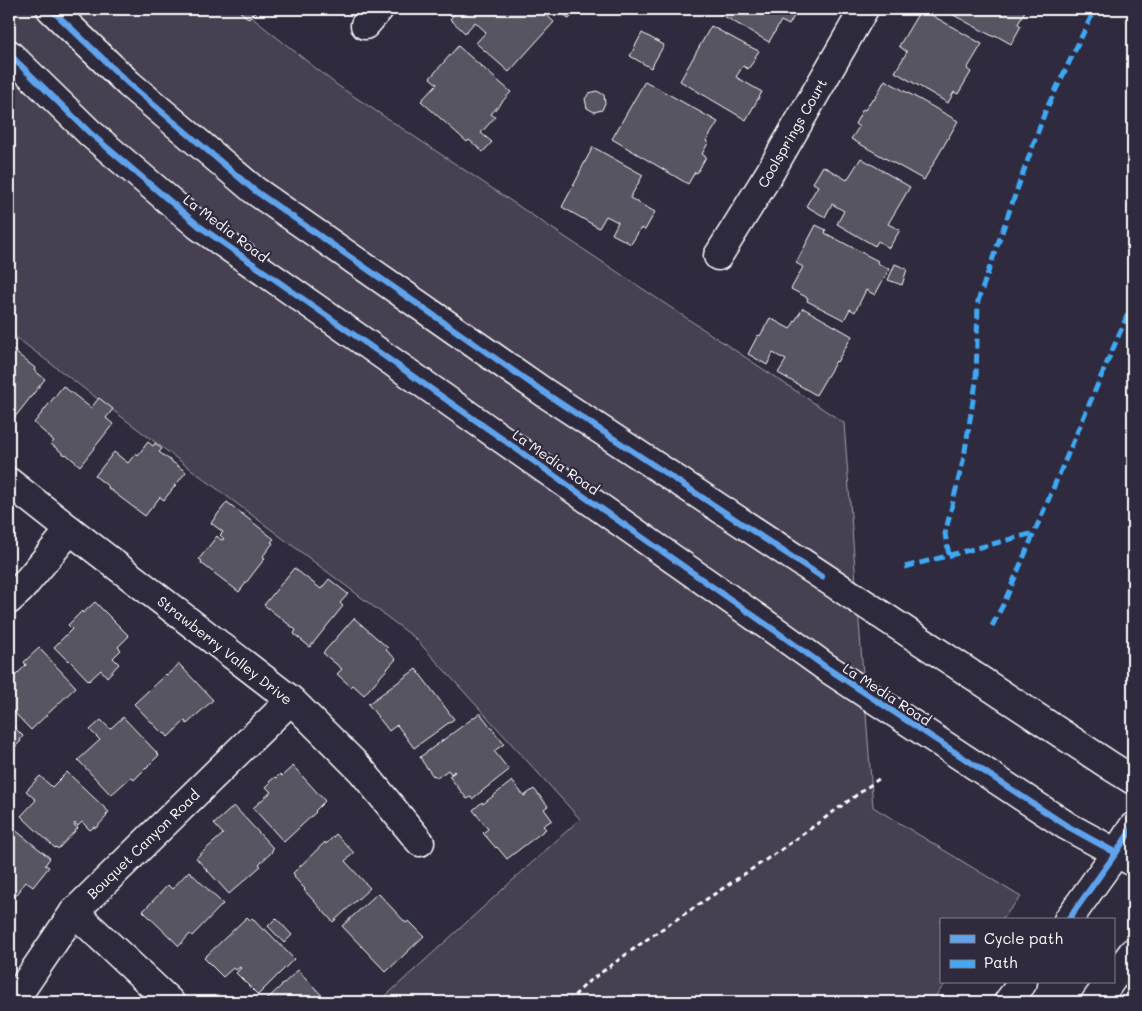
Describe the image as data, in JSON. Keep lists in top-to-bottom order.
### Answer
{
  "streets": {
    "main road": [
      "Coolsprings Court",
      "La Media Road",
      "Strawberry Valley Drive",
      "Bouquet Canyon Road"
    ]
  },
  "crossings": [
    ["Strawberry Valley Drive", "Bouquet Canyon Road"]
  ],
  "legend": ["Cycle path", "Path"]
}
